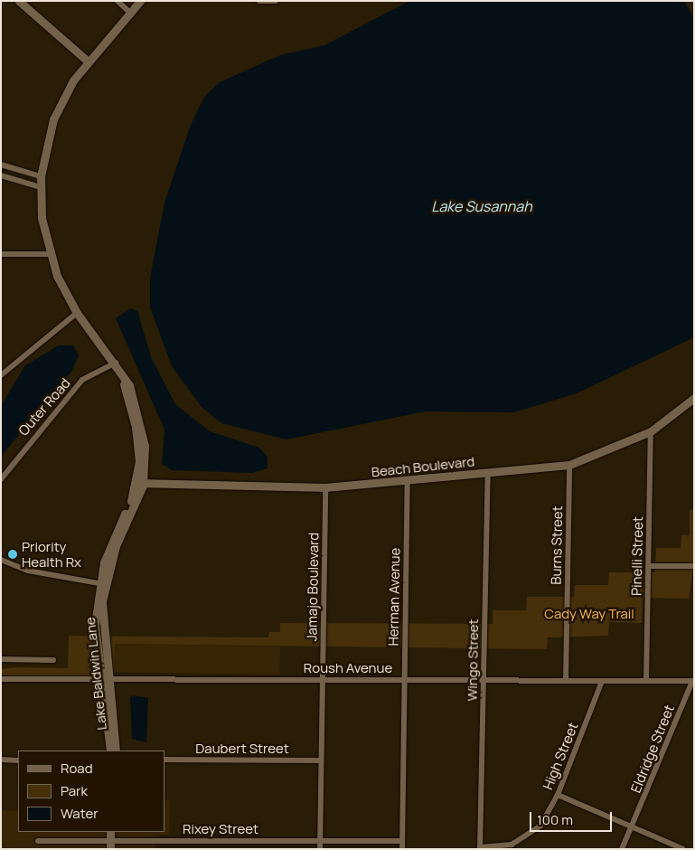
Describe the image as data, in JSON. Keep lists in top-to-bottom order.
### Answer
{
  "streets": {
    "street": [
      "Outer Road",
      "Beach Boulevard",
      "Burns Street",
      "Pinelli Street",
      "Jamajo Boulevard",
      "Herman Avenue",
      "Wingo Street",
      "Roush Avenue",
      "Lake Baldwin Lane",
      "Daubert Street",
      "Eldridge Street",
      "High Street",
      "Rixey Street"
    ]
  },
  "crossings": [
    ["Outer Road", "Lake Baldwin Lane"],
    ["Beach Boulevard", "Burns Street"],
    ["Beach Boulevard", "Pinelli Street"],
    ["Beach Boulevard", "Jamajo Boulevard"],
    ["Beach Boulevard", "Herman Avenue"],
    ["Beach Boulevard", "Wingo Street"],
    ["Beach Boulevard", "Lake Baldwin Lane"],
    ["Burns Street", "Roush Avenue"],
    ["Pinelli Street", "Roush Avenue"],
    ["Jamajo Boulevard", "Roush Avenue"],
    ["Jamajo Boulevard", "Daubert Street"],
    ["Jamajo Boulevard", "Rixey Street"],
    ["Herman Avenue", "Roush Avenue"],
    ["Herman Avenue", "Rixey Street"],
    ["Wingo Street", "Roush Avenue"],
    ["Wingo Street", "High Street"],
    ["Roush Avenue", "Lake Baldwin Lane"],
    ["Roush Avenue", "Eldridge Street"],
    ["Roush Avenue", "High Street"]
  ],
  "water": ["Lake Susannah"],
  "parks": ["Cady Way Trail"],
  "places": ["Priority Health Rx"],
  "legend": ["Road", "Park", "Water"],
  "scale_bar": "100 m"
}
